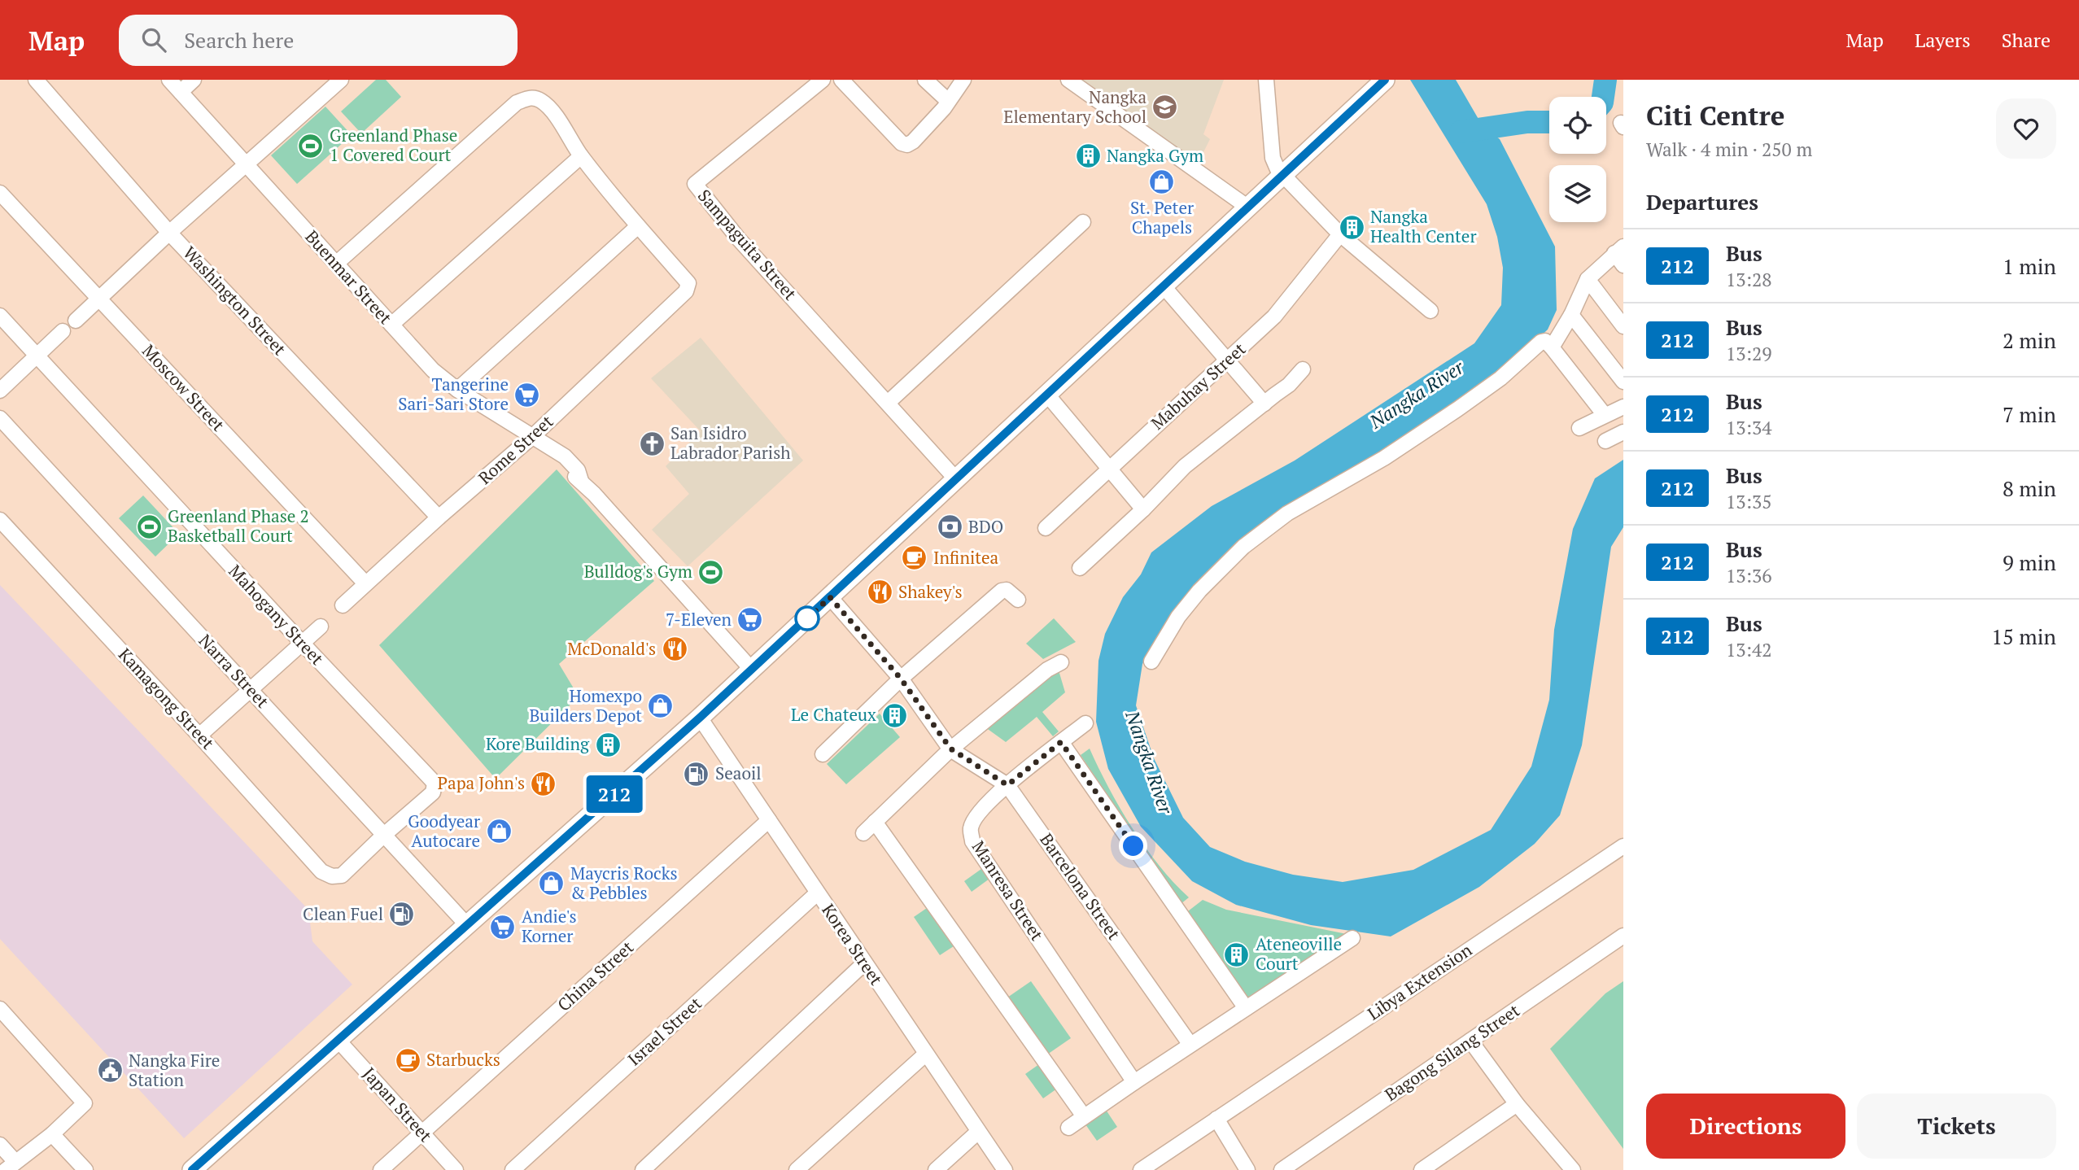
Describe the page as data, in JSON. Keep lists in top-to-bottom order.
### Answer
{
  "streets": {
    "street": [
      "Sampaguita Street",
      "Buenmar Street",
      "Washington Street",
      "Mabuhay Street",
      "Moscow Street",
      "Rome Street",
      "Mahogany Street",
      "Narra Street",
      "Kamagong Street",
      "Barcelona Street",
      "Manresa Street",
      "Korea Street",
      "China Street",
      "Libya Extension",
      "Israel Street",
      "Bagong Silang Street",
      "Japan Street"
    ]
  },
  "crossings": [
    ["Buenmar Street", "Rome Street"],
    ["Washington Street", "Rome Street"],
    ["Moscow Street", "Rome Street"],
    ["Mahogany Street", "Narra Street"],
    ["Mahogany Street", "Kamagong Street"],
    ["Narra Street", "Kamagong Street"],
    ["Barcelona Street", "Manresa Street"],
    ["Korea Street", "China Street"],
    ["Korea Street", "Israel Street"],
    ["China Street", "Japan Street"]
  ],
  "water": ["Nangka River"],
  "places": {
    "school or university": ["Nangka Elementary School"],
    "sports": ["Greenland Phase 1 Covered Court", "Greenland Phase 2 Basketball Court", "Bulldog's Gym"],
    "building": [
      "Nangka Gym",
      "Nangka Health Center",
      "Le Chateux",
      "Kore Building",
      "Ateneoville Court"
    ],
    "shop": [
      "St. Peter Chapels",
      "Homexpo Builders Depot",
      "Goodyear Autocare",
      "Maycris Rocks & Pebbles"
    ],
    "supermarket": ["Tangerine Sari-Sari Store", "7-Eleven", "Andie's Korner"],
    "church": ["San Isidro Labrador Parish"],
    "bank": ["BDO"],
    "cafe": ["Infinitea", "Starbucks"],
    "restaurant": ["Shakey's", "McDonald's", "Papa John's"],
    "fuel station": ["Seaoil", "Clean Fuel"],
    "public building": ["Nangka Fire Station"]
  },
  "lines": ["bus line 212"],
  "page": {
    "header": "Map",
    "search": "Search here",
    "nav": ["Map", "Layers", "Share"],
    "on_map": "212",
    "heading": [
      ["Citi Centre", "Walk · 4 min · 250 m"],
      "Departures"
    ],
    "list": [
      {
        "mark": "212",
        "name": "Bus",
        "note": "13:28",
        "value": "1 min"
      },
      {
        "mark": "212",
        "name": "Bus",
        "note": "13:29",
        "value": "2 min"
      },
      {
        "mark": "212",
        "name": "Bus",
        "note": "13:34",
        "value": "7 min"
      },
      {
        "mark": "212",
        "name": "Bus",
        "note": "13:35",
        "value": "8 min"
      },
      {
        "mark": "212",
        "name": "Bus",
        "note": "13:36",
        "value": "9 min"
      },
      {
        "mark": "212",
        "name": "Bus",
        "note": "13:42",
        "value": "15 min"
      }
    ],
    "buttons": ["Directions", "Tickets"]
  }
}
